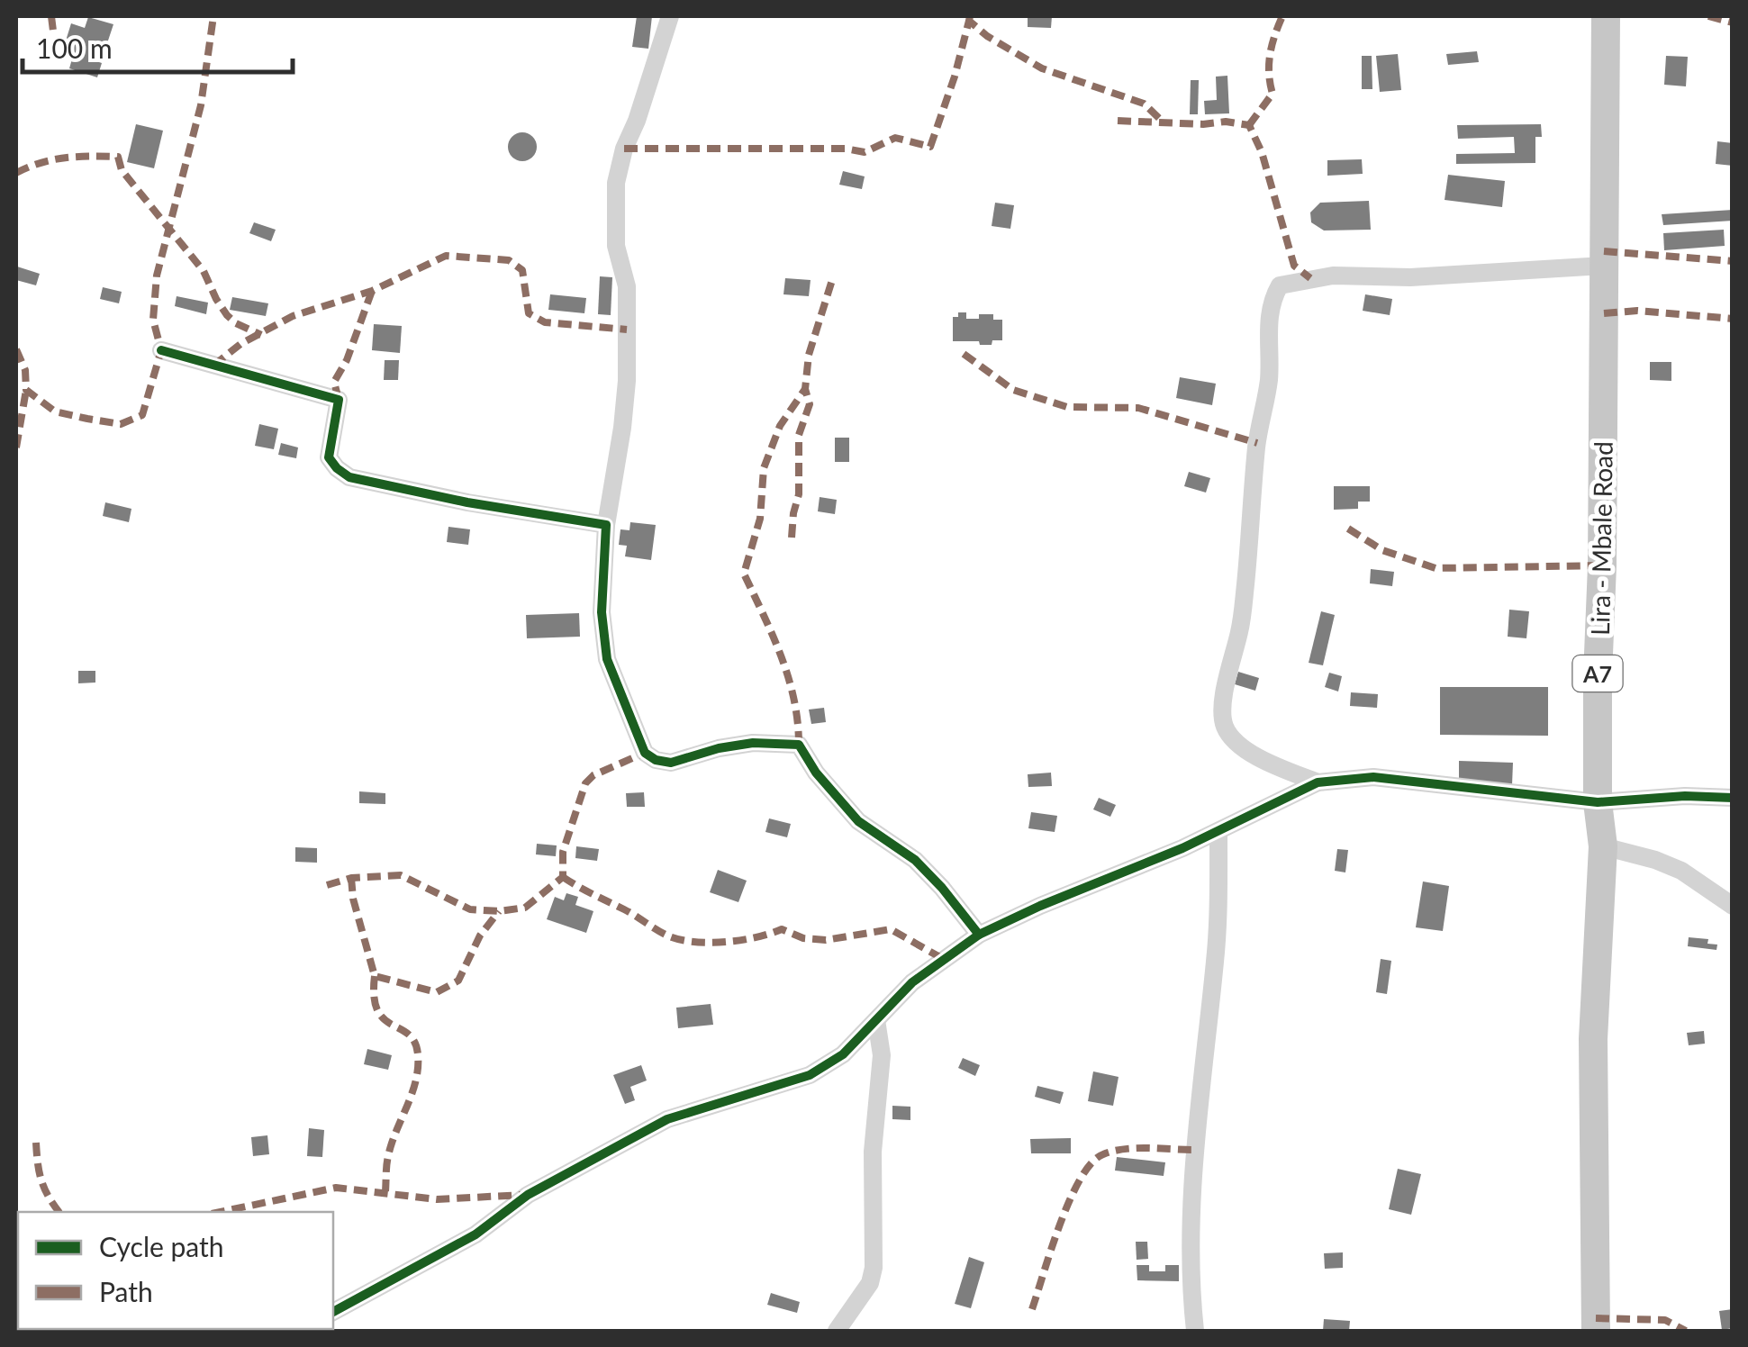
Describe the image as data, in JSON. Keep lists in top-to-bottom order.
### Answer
{
  "streets": {
    "main road": ["Lira - Mbale Road", "A7"]
  },
  "legend": ["Cycle path", "Path"],
  "scale_bar": "100 m"
}
